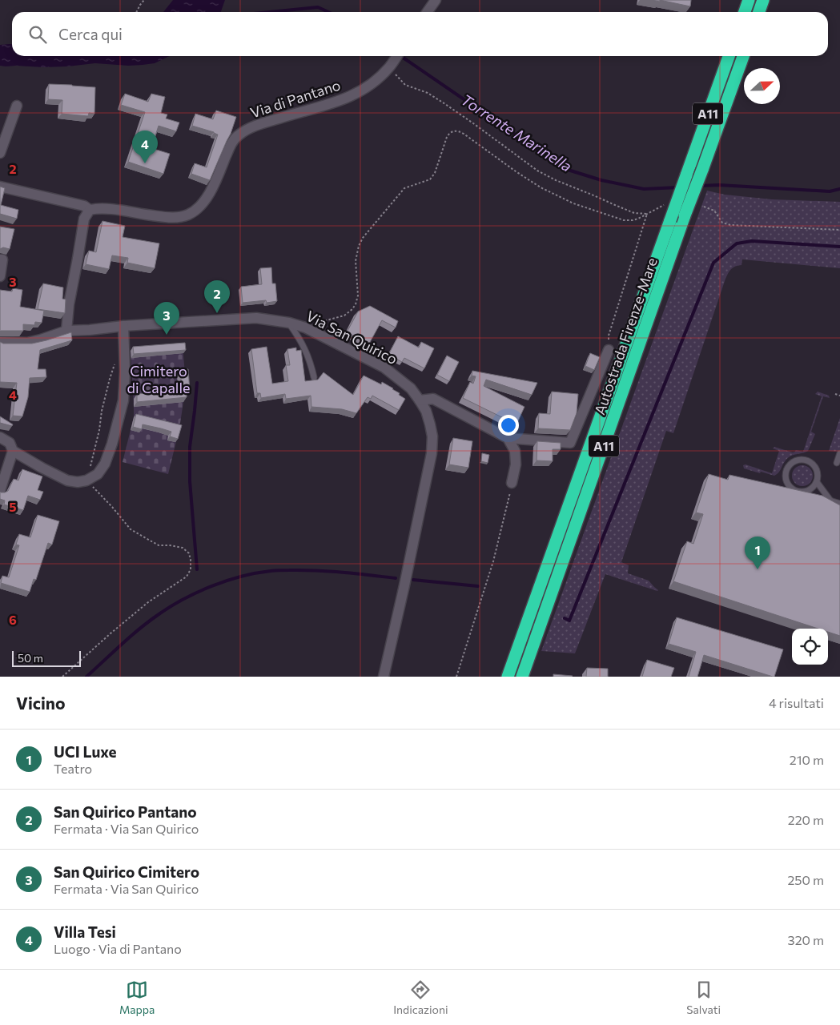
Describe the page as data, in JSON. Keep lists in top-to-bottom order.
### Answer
{
  "streets": {
    "highway": ["A11", "Autostrada Firenze-Mare"],
    "street": ["Via di Pantano", "Via San Quirico"]
  },
  "water": ["Torrente Marinella"],
  "parks": ["Cimitero di Capalle"],
  "scale_bar": "50 m",
  "north": "right",
  "page": {
    "search": "Cerca qui",
    "pins": [
      "4",
      "2",
      "3",
      "1"
    ],
    "scale": "50 m",
    "heading": ["Vicino", "4 risultati"],
    "list": [
      {
        "mark": "1",
        "name": "UCI Luxe",
        "note": "Teatro",
        "value": "210 m"
      },
      {
        "mark": "2",
        "name": "San Quirico Pantano",
        "note": "Fermata · Via San Quirico",
        "value": "220 m"
      },
      {
        "mark": "3",
        "name": "San Quirico Cimitero",
        "note": "Fermata · Via San Quirico",
        "value": "250 m"
      },
      {
        "mark": "4",
        "name": "Villa Tesi",
        "note": "Luogo · Via di Pantano",
        "value": "320 m"
      }
    ],
    "nav": ["Mappa", "Indicazioni", "Salvati"]
  },
  "grid": {
    "rows": [
      "2",
      "3",
      "4",
      "5",
      "6"
    ]
  }
}
